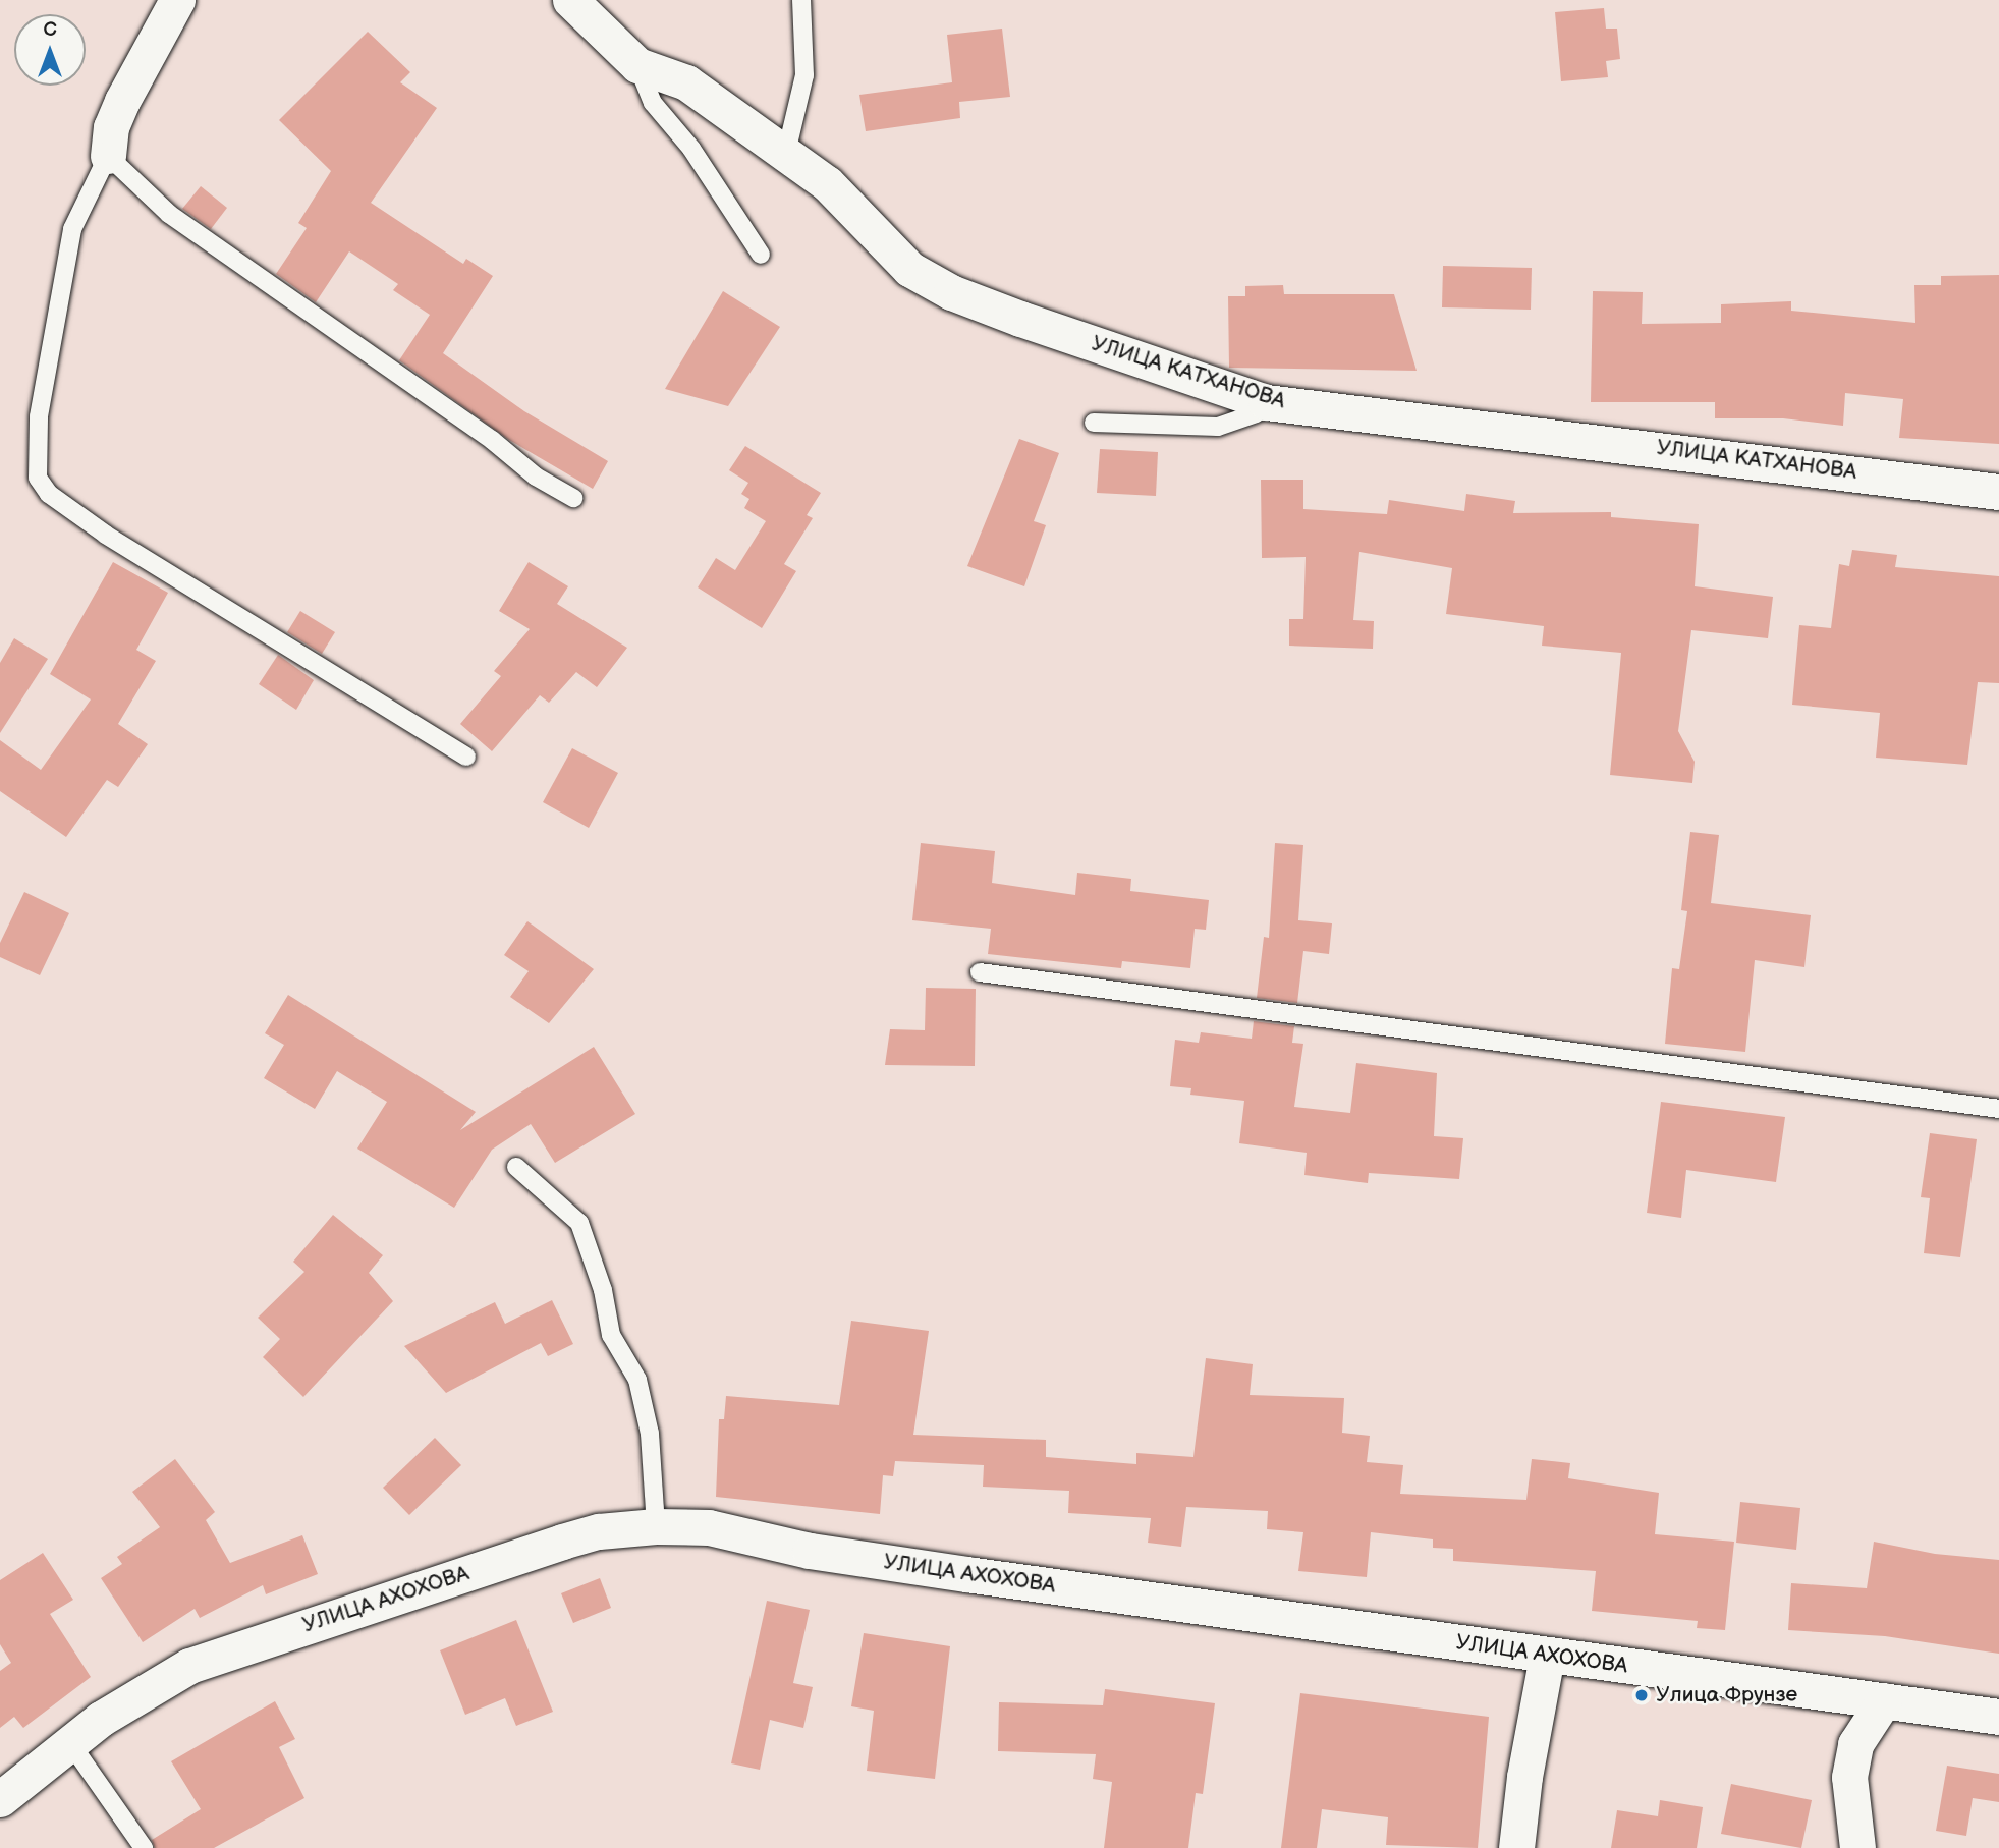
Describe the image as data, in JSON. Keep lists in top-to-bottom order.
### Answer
{
  "streets": {
    "street": ["УЛИЦА КАТХАНОВА", "УЛИЦА АХОХОВА"]
  },
  "places": ["Улица Фрунзе"],
  "north": "top"
}
